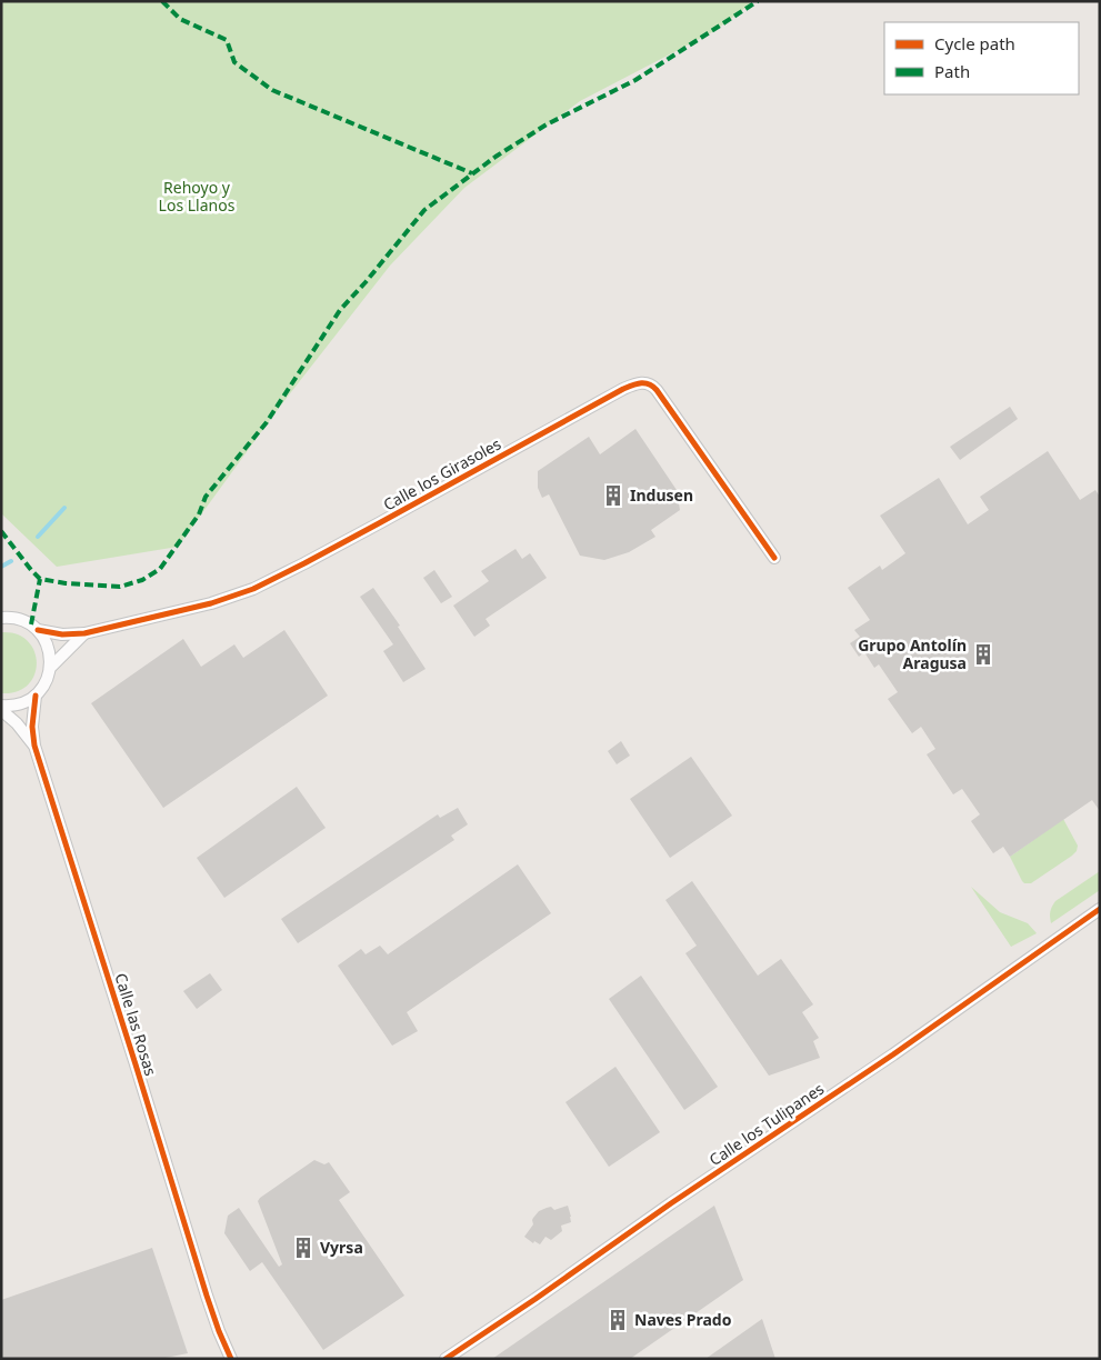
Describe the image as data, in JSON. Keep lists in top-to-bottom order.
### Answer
{
  "streets": {
    "street": ["Calle los Girasoles", "Calle las Rosas", "Calle los Tulipanes"]
  },
  "parks": ["Rehoyo y Los Llanos"],
  "places": {
    "building": [
      "Indusen",
      "Grupo Antolín Aragusa",
      "Vyrsa",
      "Naves Prado"
    ]
  },
  "legend": ["Cycle path", "Path"]
}
